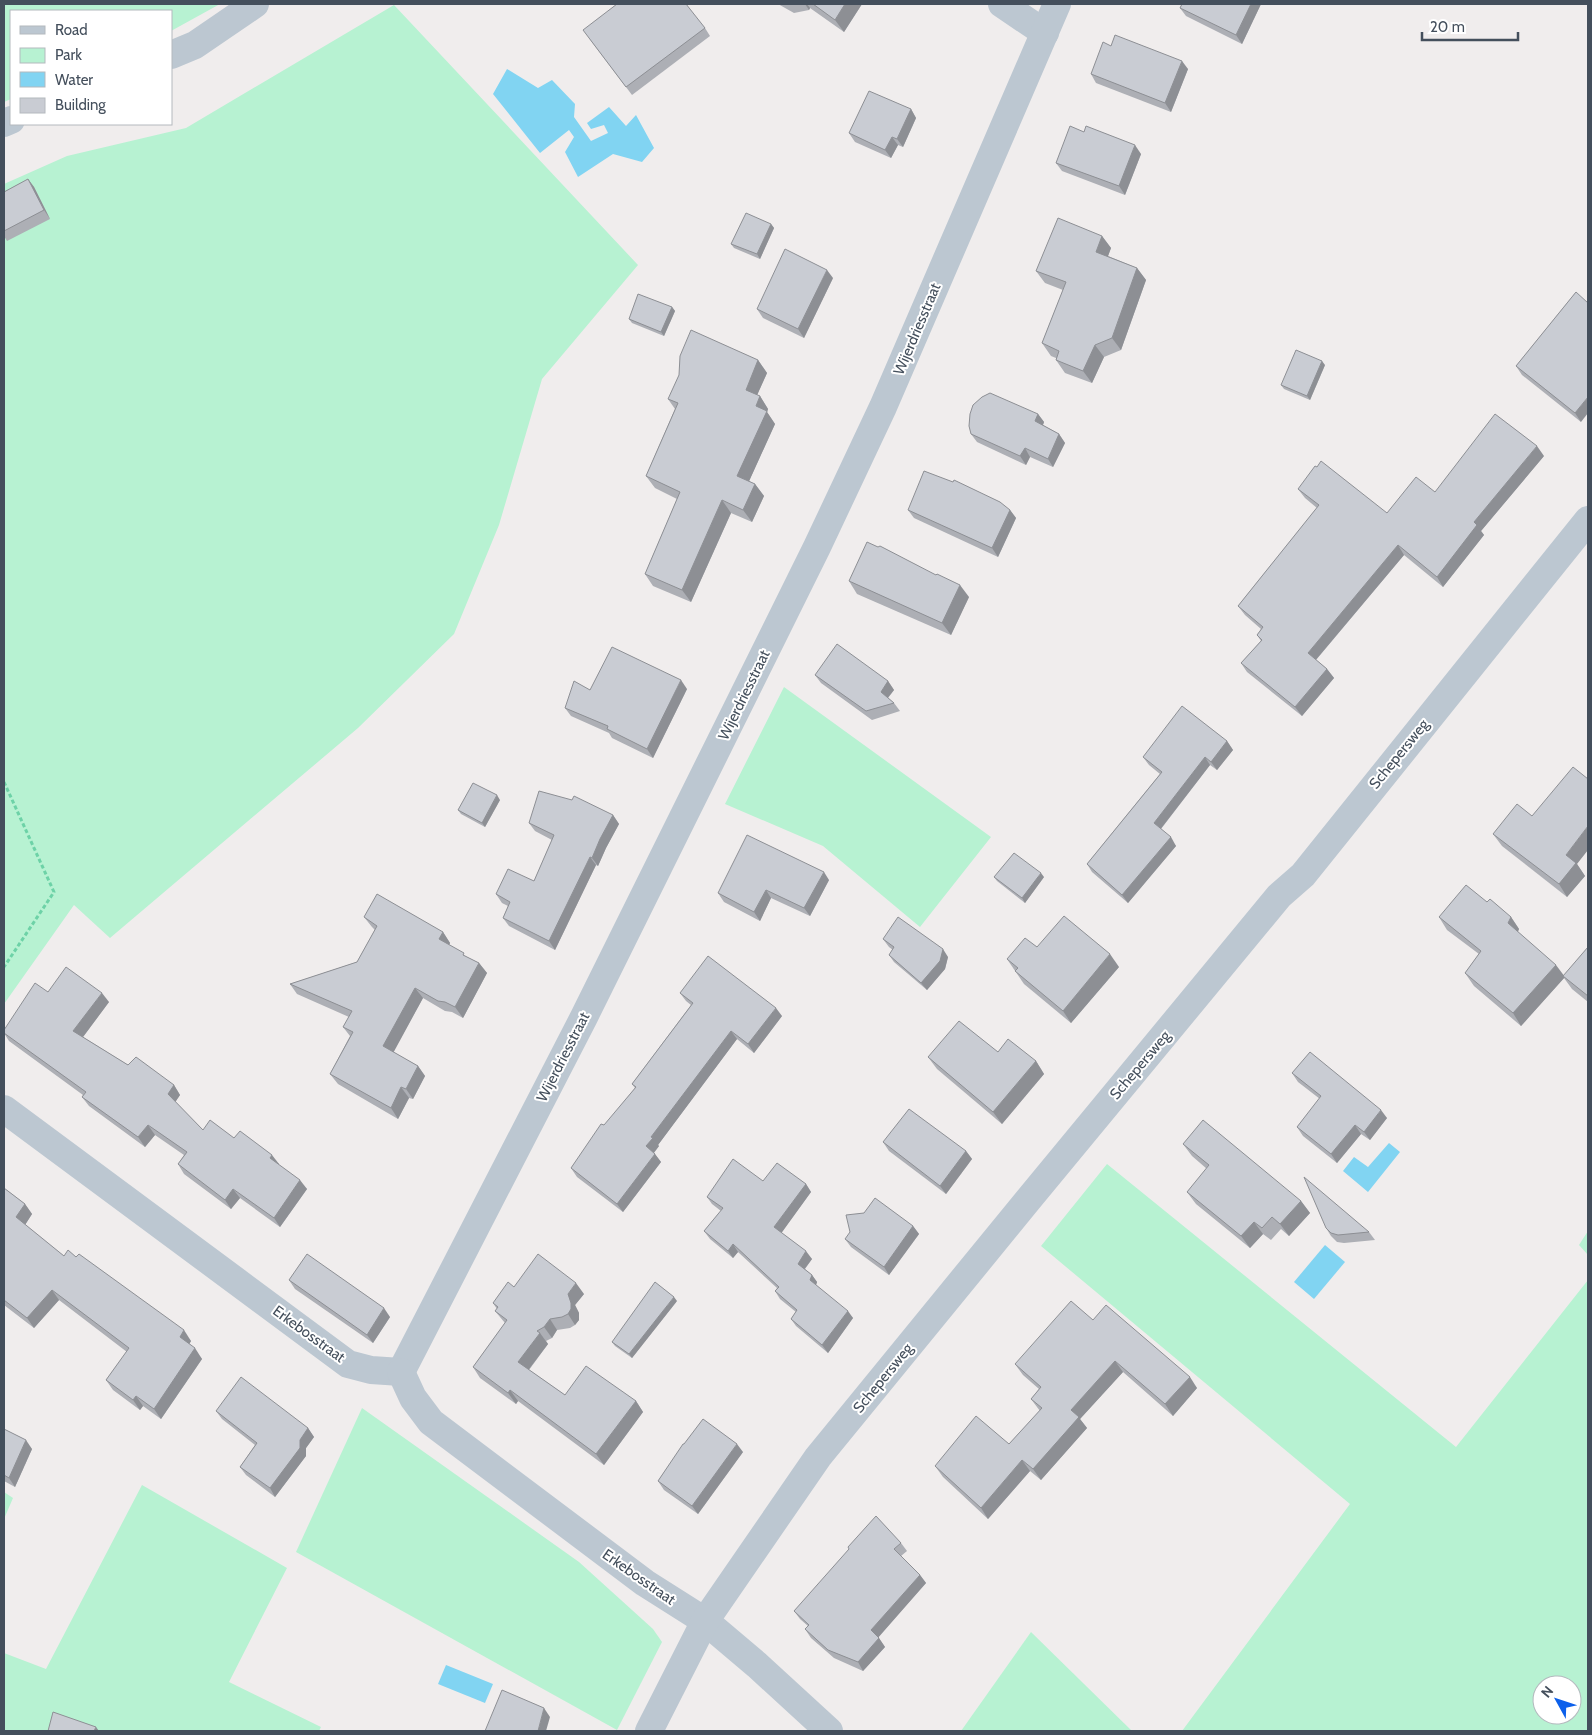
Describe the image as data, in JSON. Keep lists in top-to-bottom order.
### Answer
{
  "streets": {
    "street": ["Wijerdriesstraat", "Schepersweg", "Erkebosstraat"]
  },
  "crossings": [
    ["Wijerdriesstraat", "Erkebosstraat"],
    ["Schepersweg", "Erkebosstraat"]
  ],
  "legend": [
    "Road",
    "Park",
    "Water",
    "Building"
  ],
  "scale_bar": "20 m",
  "north": "top left"
}
